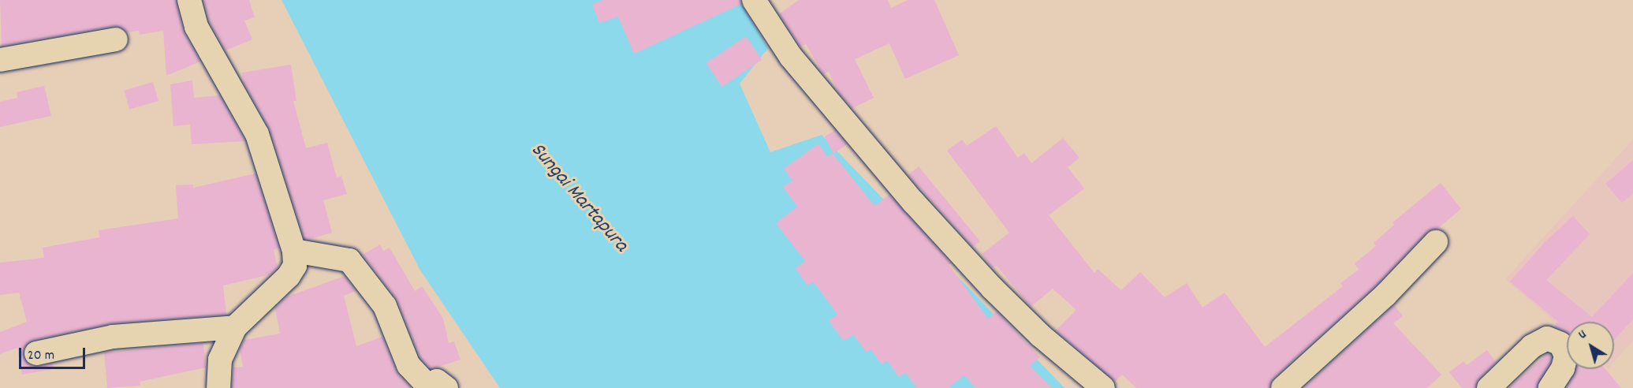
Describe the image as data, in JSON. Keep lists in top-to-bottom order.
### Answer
{
  "water": ["Sungai Martapura"],
  "scale_bar": "20 m",
  "north": "top left"
}
